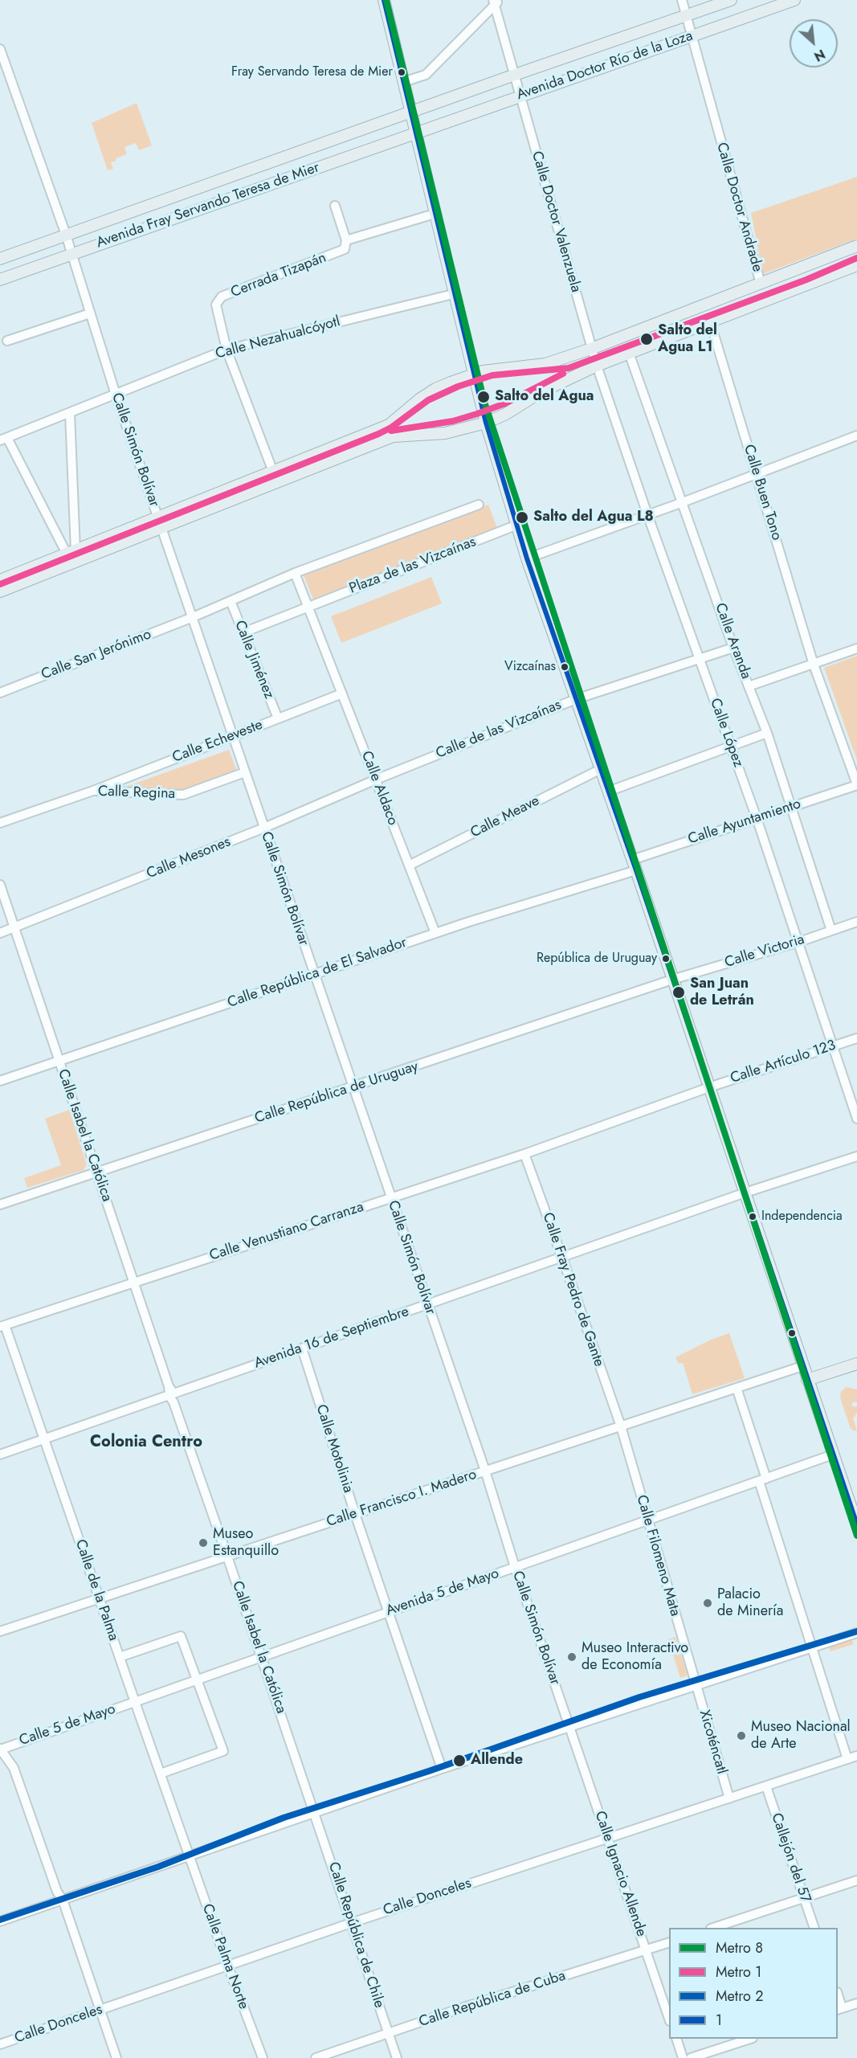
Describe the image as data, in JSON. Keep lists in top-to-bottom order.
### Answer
{
  "streets": {
    "main road": ["Avenida Doctor Río de la Loza", "Avenida Fray Servando Teresa de Mier"],
    "street": [
      "Calle Doctor Andrade",
      "Calle Doctor Valenzuela",
      "Cerrada Tizapán",
      "Calle Nezahualcóyotl",
      "Calle Simón Bolívar",
      "Calle Buen Tono",
      "Plaza de las Vizcaínas",
      "Calle Aranda",
      "Calle San Jerónimo",
      "Calle Jiménez",
      "Calle de las Vizcaínas",
      "Calle López",
      "Calle Echeveste",
      "Calle Aldaco",
      "Calle Regina",
      "Calle Meave",
      "Calle Ayuntamiento",
      "Calle Mesones",
      "Calle Victoria",
      "Calle República de El Salvador",
      "Calle Artículo 123",
      "Calle República de Uruguay",
      "Calle Isabel la Católica",
      "Calle Venustiano Carranza",
      "Calle Fray Pedro de Gante",
      "Avenida 16 de Septiembre",
      "Calle Motolinia",
      "Calle Francisco I. Madero",
      "Calle Filomeno Mata",
      "Calle de la Palma",
      "Avenida 5 de Mayo",
      "Calle 5 de Mayo",
      "Xicoténcatl",
      "Callejón del 57",
      "Calle Ignacio Allende",
      "Calle Donceles",
      "Calle República de Chile",
      "Calle Palma Norte",
      "Calle República de Cuba"
    ]
  },
  "crossings": [
    ["Avenida Doctor Río de la Loza", "Avenida Fray Servando Teresa de Mier"],
    ["Avenida Doctor Río de la Loza", "Calle Doctor Andrade"],
    ["Avenida Doctor Río de la Loza", "Calle Doctor Valenzuela"],
    ["Avenida Fray Servando Teresa de Mier", "Calle Simón Bolívar"],
    ["Calle Doctor Valenzuela", "Calle López"],
    ["Cerrada Tizapán", "Calle Nezahualcóyotl"],
    ["Calle Nezahualcóyotl", "Calle Simón Bolívar"],
    ["Calle Simón Bolívar", "Calle San Jerónimo"],
    ["Calle Simón Bolívar", "Calle Echeveste"],
    ["Calle Simón Bolívar", "Calle Regina"],
    ["Calle Simón Bolívar", "Calle Mesones"],
    ["Calle Simón Bolívar", "Calle República de El Salvador"],
    ["Calle Simón Bolívar", "Calle República de Uruguay"],
    ["Calle Simón Bolívar", "Calle Venustiano Carranza"],
    ["Calle Simón Bolívar", "Avenida 16 de Septiembre"],
    ["Calle Simón Bolívar", "Calle Francisco I. Madero"],
    ["Calle Simón Bolívar", "Avenida 5 de Mayo"],
    ["Calle Simón Bolívar", "Calle Ignacio Allende"],
    ["Calle Buen Tono", "Calle Ayuntamiento"],
    ["Plaza de las Vizcaínas", "Calle Jiménez"],
    ["Plaza de las Vizcaínas", "Calle Aldaco"],
    ["Calle Aranda", "Calle de las Vizcaínas"],
    ["Calle Aranda", "Calle Ayuntamiento"],
    ["Calle Aranda", "Calle Victoria"],
    ["Calle Jiménez", "Calle Echeveste"],
    ["Calle de las Vizcaínas", "Calle López"],
    ["Calle de las Vizcaínas", "Calle Aldaco"],
    ["Calle de las Vizcaínas", "Calle Mesones"],
    ["Calle López", "Calle Ayuntamiento"],
    ["Calle López", "Calle Victoria"],
    ["Calle López", "Calle Artículo 123"],
    ["Calle Echeveste", "Calle Aldaco"],
    ["Calle Echeveste", "Calle Regina"],
    ["Calle Aldaco", "Calle Meave"],
    ["Calle Aldaco", "Calle Mesones"],
    ["Calle Aldaco", "Calle República de El Salvador"],
    ["Calle Ayuntamiento", "Calle República de El Salvador"],
    ["Calle Mesones", "Calle Isabel la Católica"],
    ["Calle Victoria", "Calle República de Uruguay"],
    ["Calle República de El Salvador", "Calle Isabel la Católica"],
    ["Calle Artículo 123", "Calle Venustiano Carranza"],
    ["Calle República de Uruguay", "Calle Isabel la Católica"],
    ["Calle Isabel la Católica", "Calle Venustiano Carranza"],
    ["Calle Isabel la Católica", "Avenida 16 de Septiembre"],
    ["Calle Isabel la Católica", "Calle Francisco I. Madero"],
    ["Calle Isabel la Católica", "Avenida 5 de Mayo"],
    ["Calle Isabel la Católica", "Calle República de Chile"],
    ["Calle Venustiano Carranza", "Calle Fray Pedro de Gante"],
    ["Calle Venustiano Carranza", "Calle de la Palma"],
    ["Calle Fray Pedro de Gante", "Avenida 16 de Septiembre"],
    ["Calle Fray Pedro de Gante", "Calle Francisco I. Madero"],
    ["Calle Fray Pedro de Gante", "Calle Filomeno Mata"],
    ["Avenida 16 de Septiembre", "Calle Motolinia"],
    ["Avenida 16 de Septiembre", "Calle de la Palma"],
    ["Calle Motolinia", "Calle Francisco I. Madero"],
    ["Calle Motolinia", "Avenida 5 de Mayo"],
    ["Calle Francisco I. Madero", "Calle Filomeno Mata"],
    ["Calle Francisco I. Madero", "Calle de la Palma"],
    ["Calle Filomeno Mata", "Avenida 5 de Mayo"],
    ["Calle Filomeno Mata", "Xicoténcatl"],
    ["Calle de la Palma", "Avenida 5 de Mayo"],
    ["Calle de la Palma", "Calle 5 de Mayo"],
    ["Calle de la Palma", "Calle Palma Norte"],
    ["Avenida 5 de Mayo", "Calle 5 de Mayo"],
    ["Xicoténcatl", "Calle Donceles"],
    ["Callejón del 57", "Calle Donceles"],
    ["Calle Ignacio Allende", "Calle Donceles"],
    ["Calle Ignacio Allende", "Calle República de Cuba"],
    ["Calle Donceles", "Calle República de Chile"],
    ["Calle Donceles", "Calle Palma Norte"],
    ["Calle República de Chile", "Calle República de Cuba"]
  ],
  "districts": ["Colonia Centro"],
  "places": [
    "Fray Servando Teresa de Mier",
    "Salto del Agua L1",
    "Salto del Agua",
    "Salto del Agua L8",
    "Vizcaínas",
    "República de Uruguay",
    "San Juan de Letrán",
    "Independencia",
    "Museo Estanquillo",
    "Palacio de Minería",
    "Museo Interactivo de Economía",
    "Museo Nacional de Arte",
    "Allende"
  ],
  "lines": [
    "metro line 8",
    "transit line 1",
    "metro line 1",
    "metro line 2"
  ],
  "legend": [
    "Metro 8",
    "Metro 1",
    "Metro 2",
    "1"
  ],
  "north": "bottom right"
}
